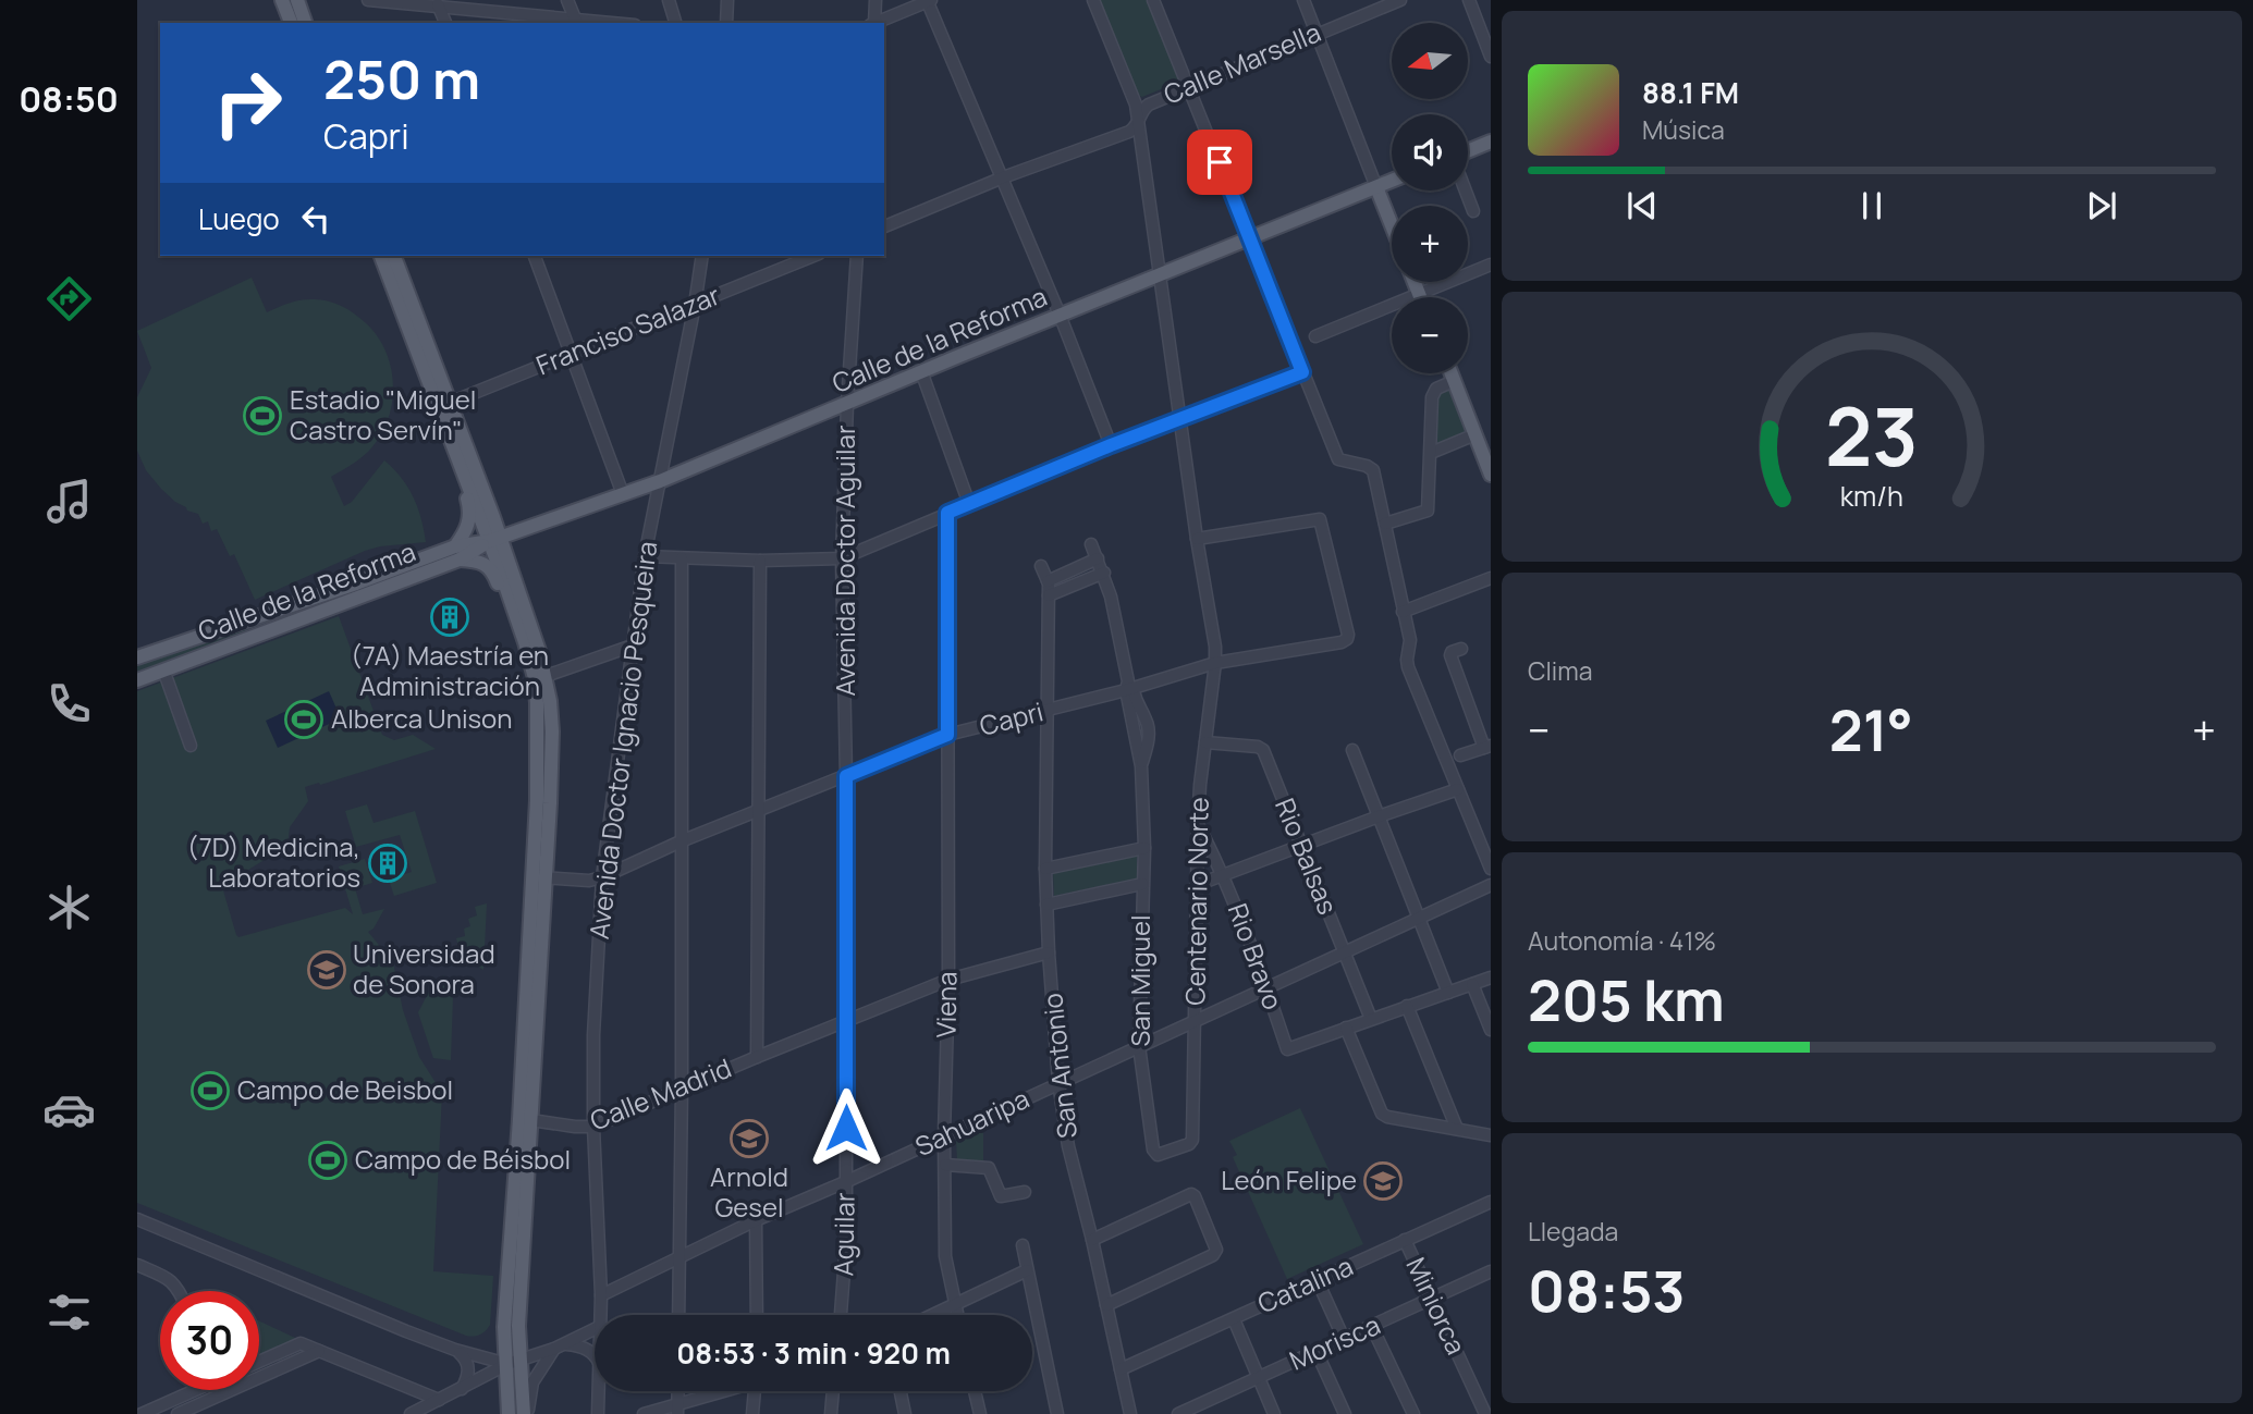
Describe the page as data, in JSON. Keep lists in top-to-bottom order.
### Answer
{
  "streets": {
    "main road": ["Calle de la Reforma"],
    "street": [
      "Calle Marsella",
      "Franciso Salazar",
      "Avenida Doctor Aguilar",
      "Capri",
      "Avenida Doctor Ignacio Pesqueira",
      "Rio Balsas",
      "Centenario Norte",
      "Rio Bravo",
      "San Miguel",
      "Viena",
      "San Antonio",
      "Calle Madrid",
      "Sahuaripa",
      "Aguilar",
      "Catalina",
      "Miniorca",
      "Morisca"
    ]
  },
  "crossings": [
    ["Calle Marsella", "Centenario Norte"],
    ["Franciso Salazar", "Avenida Doctor Ignacio Pesqueira"],
    ["Calle de la Reforma", "Avenida Doctor Aguilar"],
    ["Calle de la Reforma", "Avenida Doctor Ignacio Pesqueira"],
    ["Calle de la Reforma", "Centenario Norte"],
    ["Avenida Doctor Aguilar", "Capri"],
    ["Avenida Doctor Aguilar", "Aguilar"],
    ["Capri", "Avenida Doctor Ignacio Pesqueira"],
    ["Capri", "Centenario Norte"],
    ["Capri", "San Miguel"],
    ["Capri", "Viena"],
    ["Capri", "San Antonio"],
    ["Capri", "Aguilar"],
    ["Avenida Doctor Ignacio Pesqueira", "Calle Madrid"],
    ["Avenida Doctor Ignacio Pesqueira", "Sahuaripa"],
    ["Rio Balsas", "Centenario Norte"],
    ["Rio Balsas", "Sahuaripa"],
    ["Centenario Norte", "Rio Bravo"],
    ["Centenario Norte", "San Miguel"],
    ["Centenario Norte", "Sahuaripa"],
    ["Rio Bravo", "Sahuaripa"],
    ["San Miguel", "Sahuaripa"],
    ["Viena", "Calle Madrid"],
    ["Viena", "Sahuaripa"],
    ["San Antonio", "Calle Madrid"],
    ["San Antonio", "Sahuaripa"],
    ["San Antonio", "Catalina"],
    ["Calle Madrid", "Aguilar"],
    ["Sahuaripa", "Aguilar"],
    ["Catalina", "Miniorca"],
    ["Miniorca", "Morisca"]
  ],
  "places": {
    "sports": [
      "Estadio \"Miguel Castro Servín\"",
      "Alberca Unison",
      "Campo de Beisbol",
      "Campo de Béisbol"
    ],
    "building": ["(7A) Maestría en Administración", "(7D) Medicina, Laboratorios"],
    "school or university": ["Universidad de Sonora", "Arnold Gesel", "León Felipe"]
  },
  "north": "left",
  "page": {
    "tabs": "08:50",
    "map_buttons": ["+", "−"],
    "turn": ["250 m", "Capri"],
    "song": ["88.1 FM", "Música"],
    "then": "Luego",
    "tile": [
      "Clima",
      ["Autonomía · 41%", "205 km"],
      ["Llegada", "08:53"]
    ],
    "heat": ["−", "21°", "+"],
    "limit": "30",
    "trip": "08:53 · 3 min · 920 m",
    "gauge": ["23", "km/h"]
  }
}
